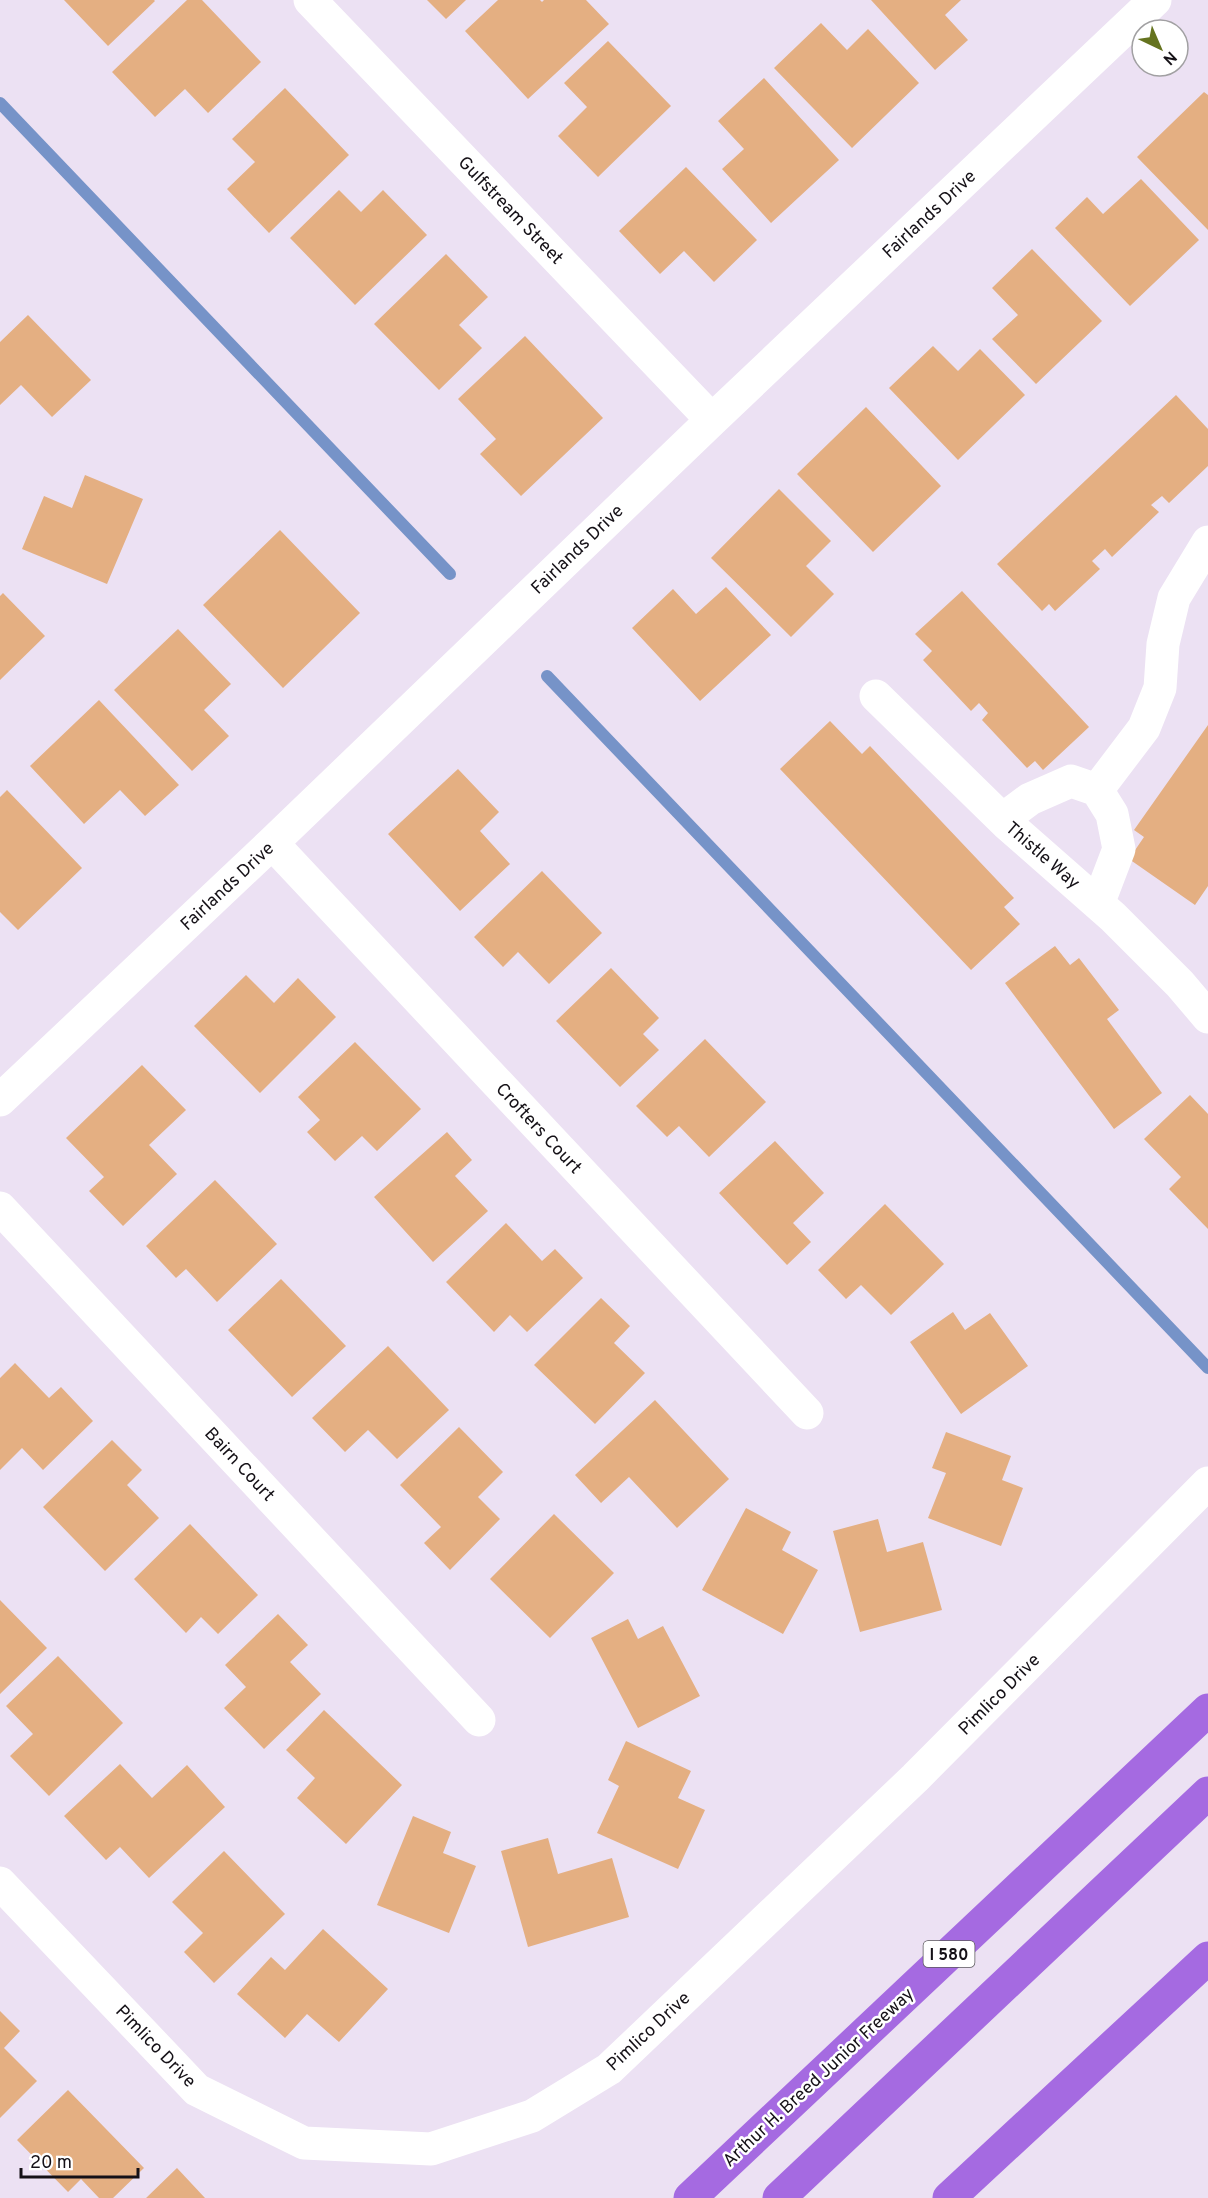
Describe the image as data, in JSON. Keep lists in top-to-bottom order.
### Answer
{
  "streets": {
    "highway": ["I 580", "Arthur H. Breed Junior Freeway"],
    "street": [
      "Gulfstream Street",
      "Fairlands Drive",
      "Thistle Way",
      "Crofters Court",
      "Bairn Court",
      "Pimlico Drive"
    ]
  },
  "crossings": [
    ["Gulfstream Street", "Fairlands Drive"],
    ["Fairlands Drive", "Crofters Court"]
  ],
  "scale_bar": "20 m",
  "north": "bottom right"
}
